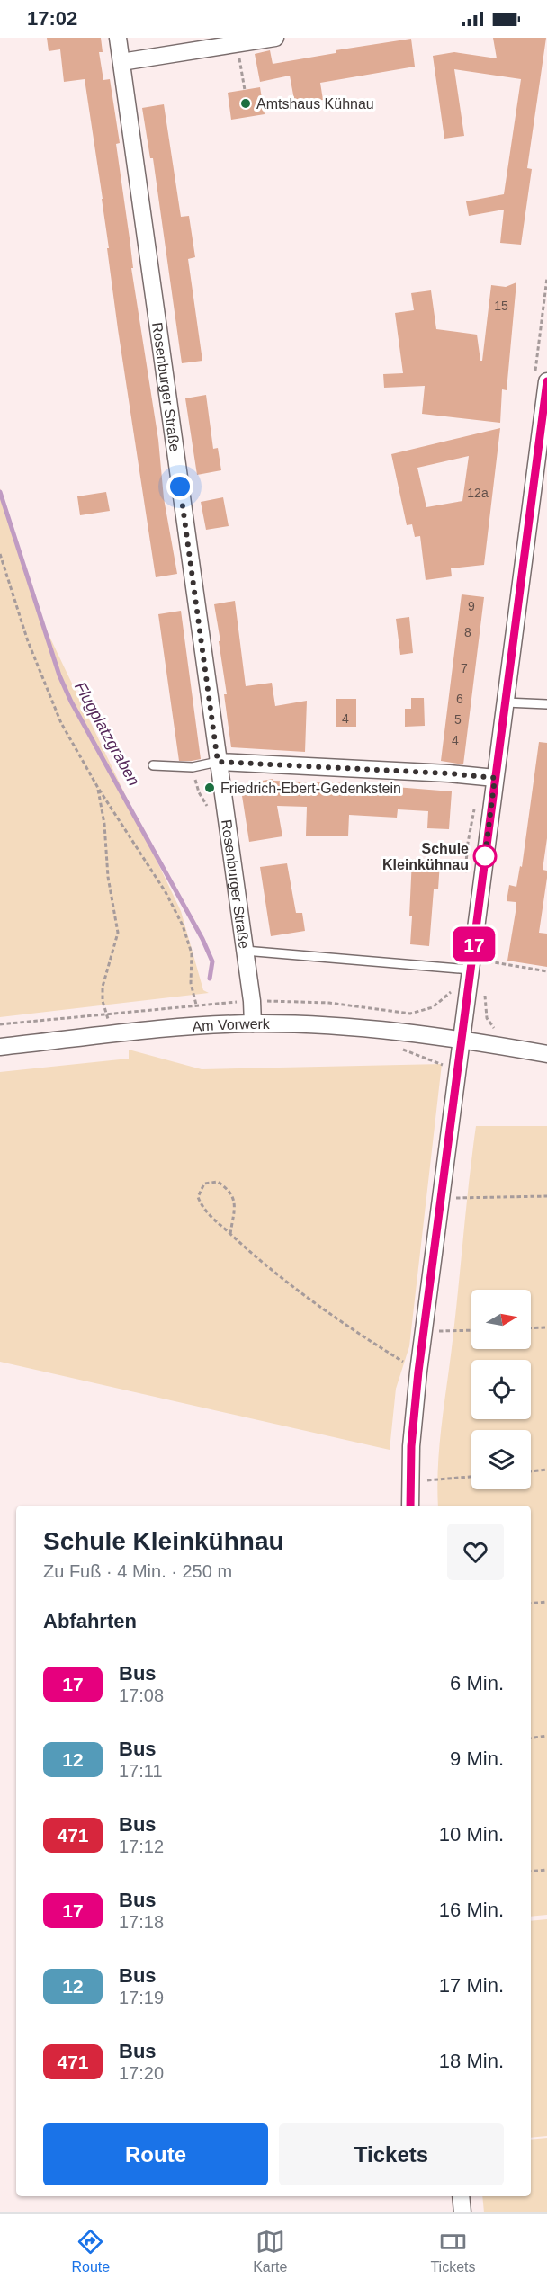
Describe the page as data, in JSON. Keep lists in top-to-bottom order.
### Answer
{
  "streets": {
    "street": ["Rosenburger Straße", "Am Vorwerk"]
  },
  "crossings": [
    ["Rosenburger Straße", "Am Vorwerk"]
  ],
  "water": ["Flugplatzgraben"],
  "places": ["Amtshaus Kühnau", "Friedrich-Ebert-Gedenkstein", "Schule Kleinkühnau"],
  "lines": ["bus line 17"],
  "house_numbers": [
    "15",
    "12a",
    "9",
    "8",
    "7",
    "6",
    "4",
    "5",
    "4"
  ],
  "north": "right",
  "page": {
    "status": "17:02",
    "on_map": "17",
    "heading": [
      ["Schule Kleinkühnau", "Zu Fuß · 4 Min. · 250 m"],
      "Abfahrten"
    ],
    "list": [
      {
        "mark": "17",
        "name": "Bus",
        "note": "17:08",
        "value": "6 Min."
      },
      {
        "mark": "12",
        "name": "Bus",
        "note": "17:11",
        "value": "9 Min."
      },
      {
        "mark": "471",
        "name": "Bus",
        "note": "17:12",
        "value": "10 Min."
      },
      {
        "mark": "17",
        "name": "Bus",
        "note": "17:18",
        "value": "16 Min."
      },
      {
        "mark": "12",
        "name": "Bus",
        "note": "17:19",
        "value": "17 Min."
      },
      {
        "mark": "471",
        "name": "Bus",
        "note": "17:20",
        "value": "18 Min."
      }
    ],
    "buttons": ["Route", "Tickets"],
    "tabs": ["Route", "Karte", "Tickets"]
  }
}
